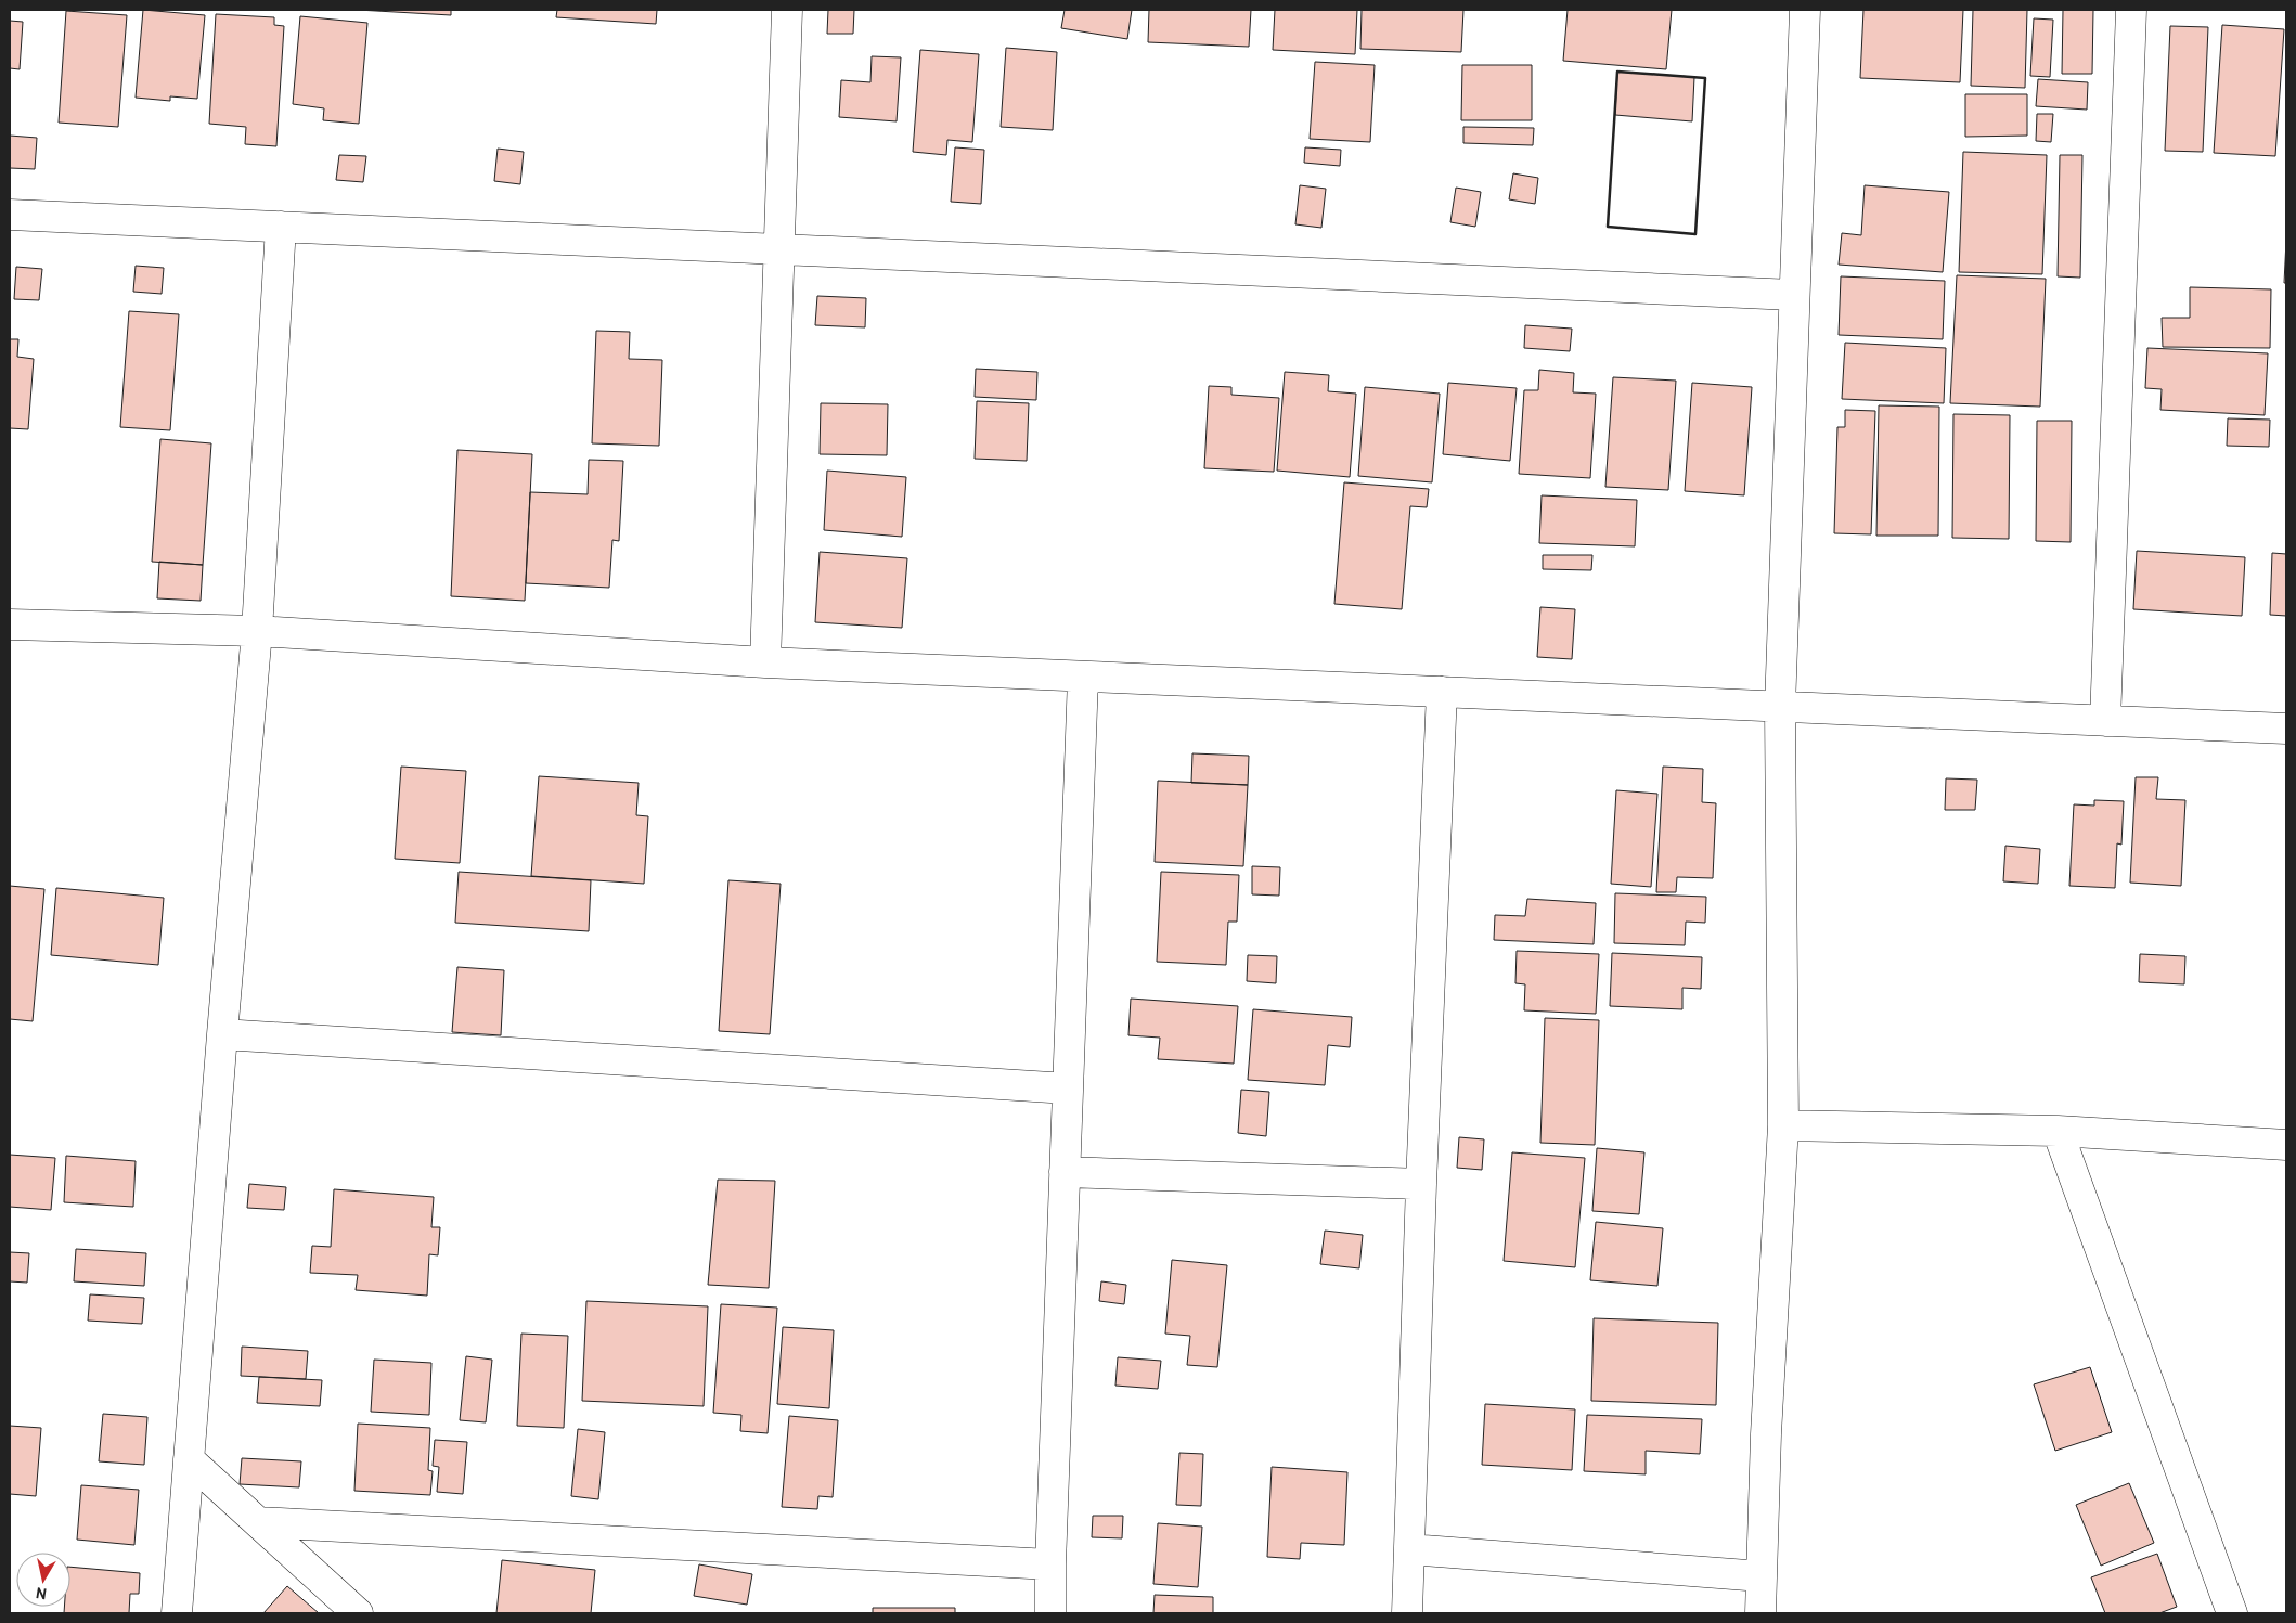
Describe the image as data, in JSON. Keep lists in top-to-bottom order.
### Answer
{
  "north": "bottom"
}
